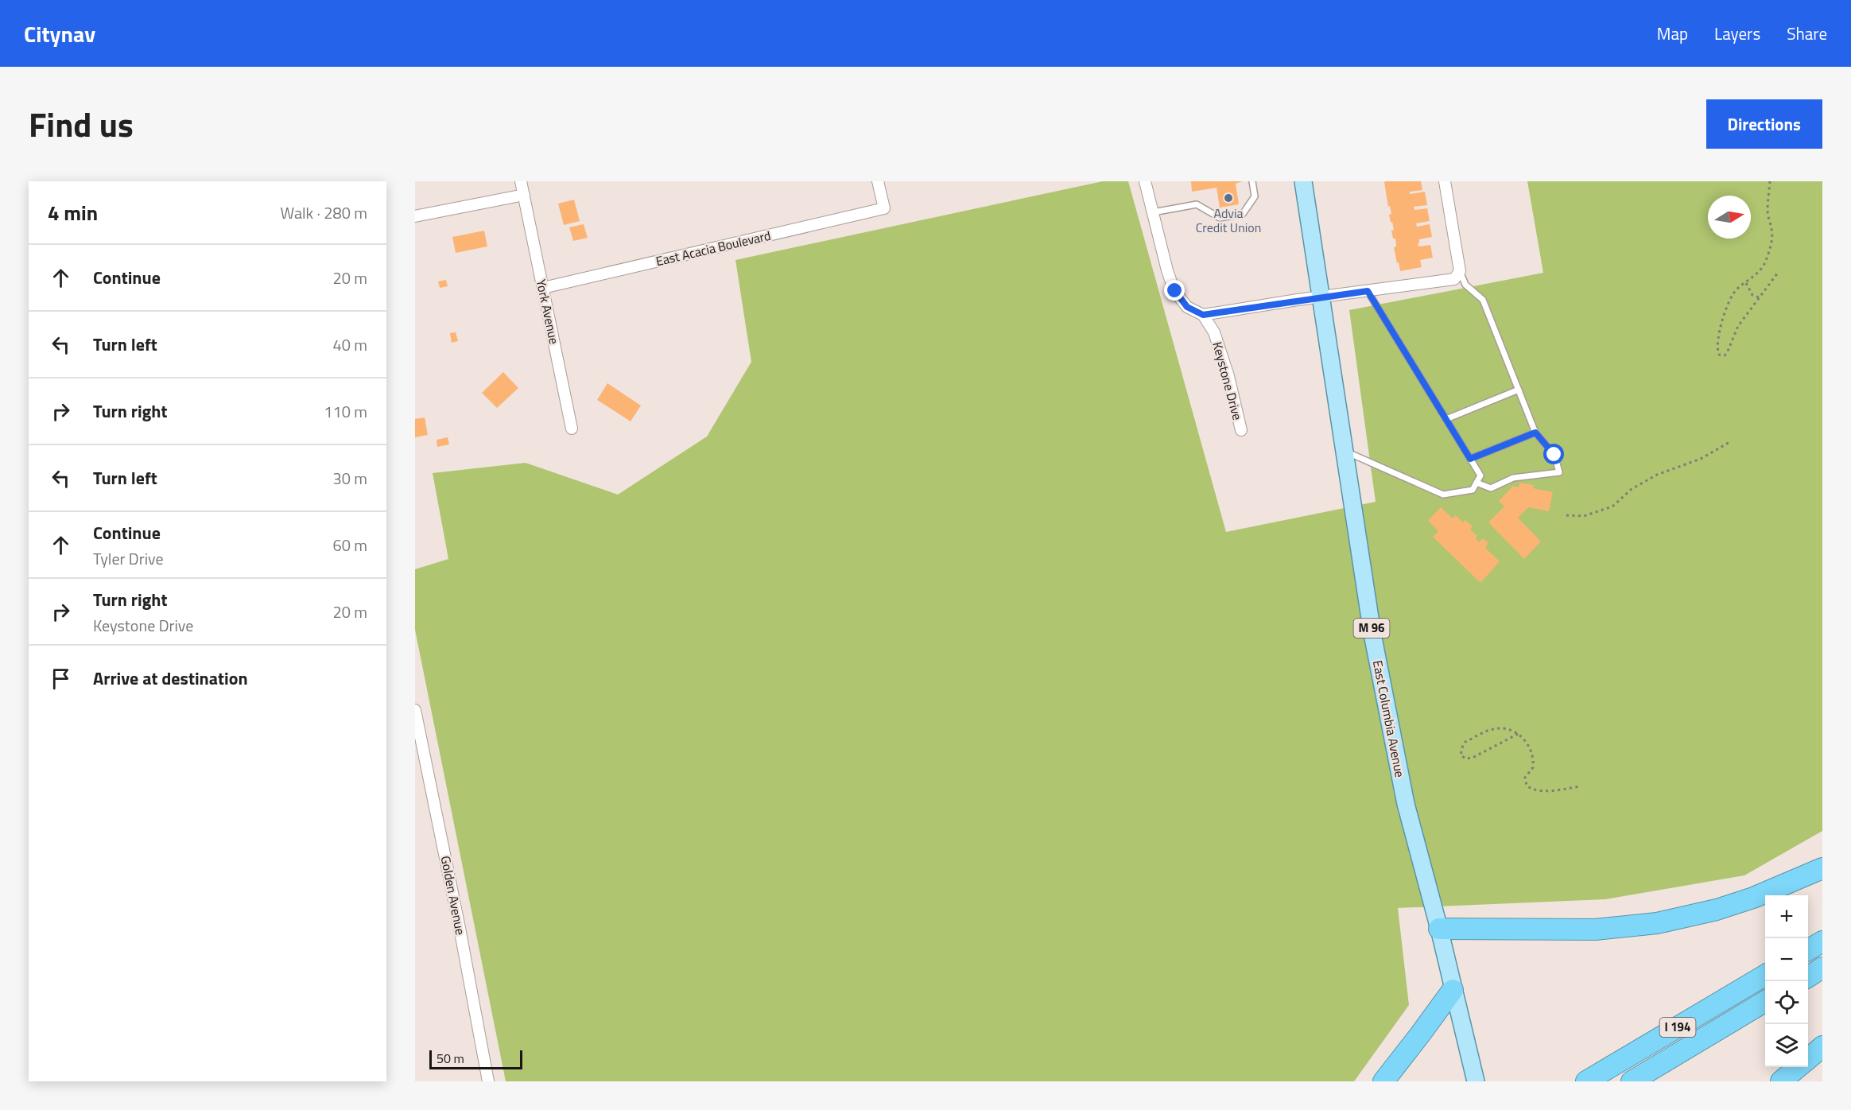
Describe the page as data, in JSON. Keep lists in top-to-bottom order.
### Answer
{
  "streets": {
    "highway": ["I 194"],
    "main road": ["M 96", "East Columbia Avenue"],
    "street": [
      "East Acacia Boulevard",
      "York Avenue",
      "Keystone Drive",
      "Golden Avenue"
    ]
  },
  "crossings": [
    ["East Acacia Boulevard", "York Avenue"]
  ],
  "places": ["Advia Credit Union"],
  "scale_bar": "50 m",
  "north": "right",
  "page": {
    "header": "Citynav",
    "nav": ["Map", "Layers", "Share"],
    "title": "Find us",
    "buttons": "Directions",
    "heading": ["4 min", "Walk · 280 m"],
    "list": [
      ["Continue", "20 m"],
      ["Turn left", "40 m"],
      ["Turn right", "110 m"],
      ["Turn left", "30 m"],
      ["Continue", "Tyler Drive", "60 m"],
      ["Turn right", "Keystone Drive", "20 m"],
      "Arrive at destination"
    ],
    "map_buttons": ["+", "−"],
    "scale": "50 m"
  }
}
